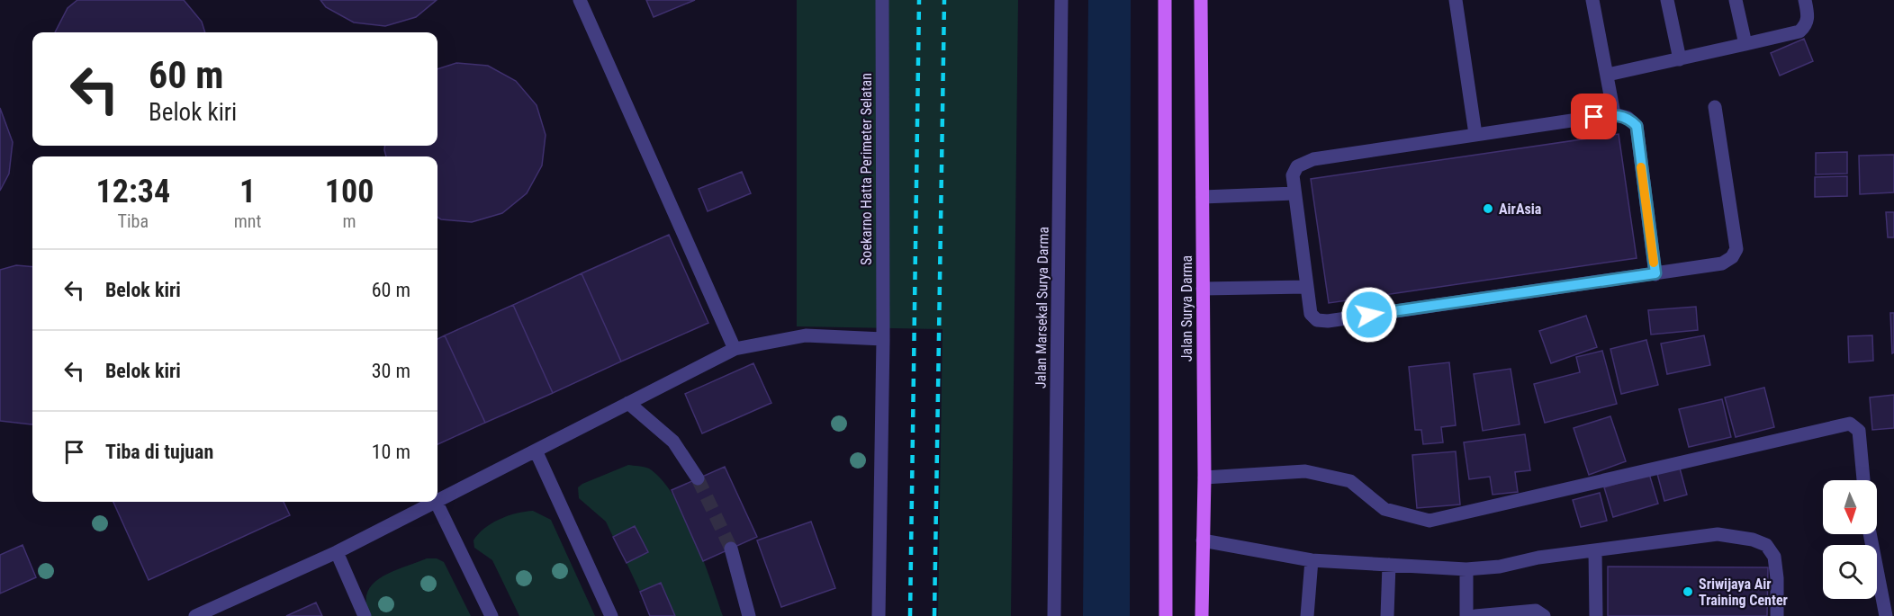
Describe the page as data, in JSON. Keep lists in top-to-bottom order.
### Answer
{
  "streets": {
    "main road": ["Jalan Surya Darma"],
    "street": ["Soekarno Hatta Perimeter Selatan", "Jalan Marsekal Surya Darma"]
  },
  "places": ["AirAsia", "Sriwijaya Air Training Center"],
  "north": "bottom",
  "page": {
    "turn": ["60 m", "Belok kiri"],
    "eta": [
      "12:34",
      "Tiba",
      "1",
      "mnt",
      "100",
      "m"
    ],
    "list": [
      {
        "name": "Belok kiri",
        "value": "60 m"
      },
      {
        "name": "Belok kiri",
        "value": "30 m"
      },
      {
        "name": "Tiba di tujuan",
        "value": "10 m"
      }
    ]
  }
}
